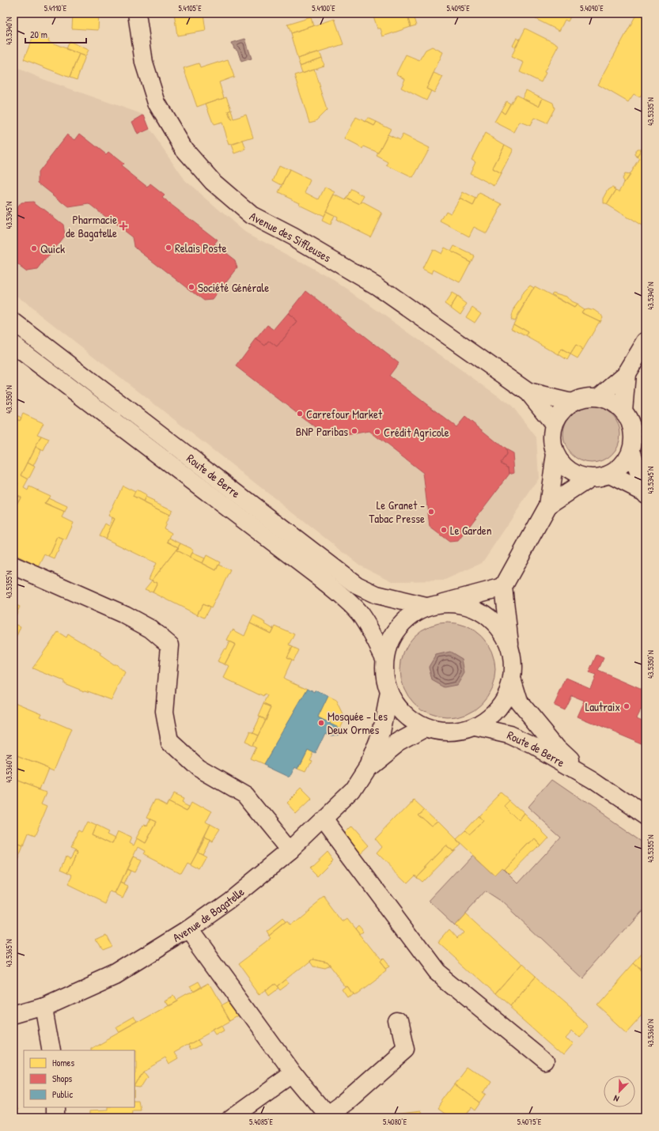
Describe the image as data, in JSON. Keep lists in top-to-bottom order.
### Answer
{
  "streets": {
    "street": ["Avenue des Siffleuses", "Route de Berre", "Avenue de Bagatelle"]
  },
  "places": {
    "health": ["Pharmacie de Bagatelle"],
    "other": [
      "Relais Poste",
      "Quick",
      "Société Générale",
      "Carrefour Market",
      "BNP Paribas",
      "Crédit Agricole",
      "Le Granet - Tabac Presse",
      "Le Garden",
      "Lautraix",
      "Mosquée - Les Deux Ormes"
    ]
  },
  "legend": ["Homes", "Shops", "Public"],
  "scale_bar": "20 m",
  "north": "bottom left",
  "coordinates": [
    "5.4110°E",
    "5.4105°E",
    "5.4100°E",
    "5.4095°E",
    "5.4090°E",
    "43.5340°N",
    "43.5335°N",
    "43.5345°N",
    "43.5350°N",
    "43.5355°N",
    "43.5360°N",
    "43.5365°N",
    "5.4085°E",
    "5.4080°E",
    "5.4075°E"
  ]
}
